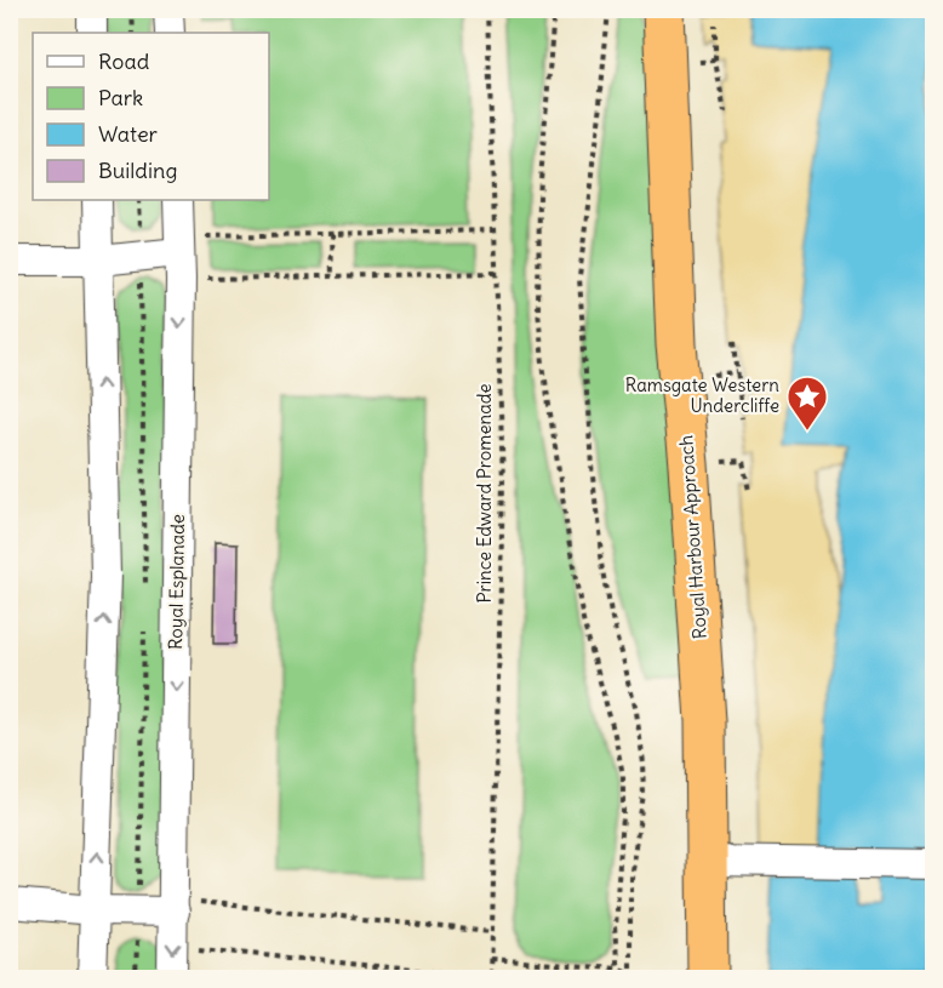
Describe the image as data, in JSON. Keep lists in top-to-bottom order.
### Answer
{
  "streets": {
    "highway": ["Royal Harbour Approach"],
    "street": ["Royal Esplanade"],
    "path": ["Prince Edward Promenade"]
  },
  "places": {
    "place": ["Ramsgate Western Undercliffe"]
  },
  "legend": [
    "Road",
    "Park",
    "Water",
    "Building"
  ]
}
